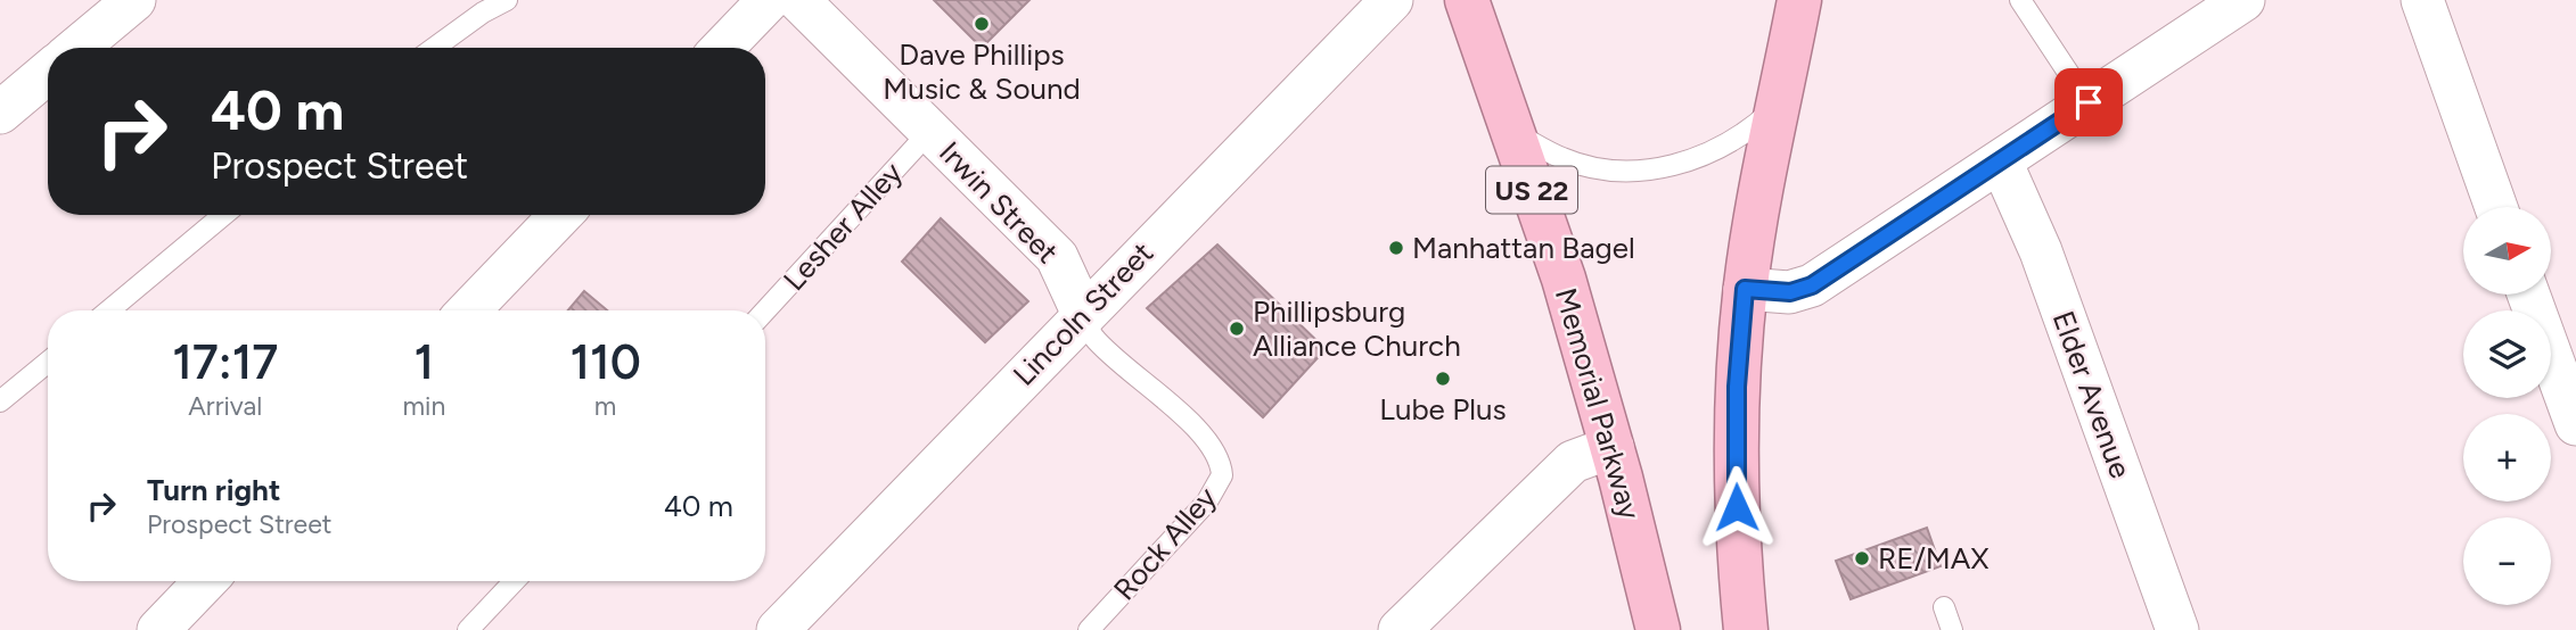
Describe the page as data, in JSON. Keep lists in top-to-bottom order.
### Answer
{
  "streets": {
    "highway": ["US 22", "Memorial Parkway"],
    "street": ["Irwin Street", "Lincoln Street", "Elder Avenue"],
    "lane": ["Lesher Alley", "Rock Alley"]
  },
  "crossings": [
    ["Irwin Street", "Lesher Alley"],
    ["Irwin Street", "Lincoln Street"],
    ["Irwin Street", "Rock Alley"],
    ["Lincoln Street", "Rock Alley"]
  ],
  "places": [
    "Dave Phillips Music & Sound",
    "Manhattan Bagel",
    "Phillipsburg Alliance Church",
    "Lube Plus",
    "RE/MAX"
  ],
  "north": "right",
  "page": {
    "turn": ["40 m", "Prospect Street"],
    "map_buttons": ["+", "−"],
    "eta": [
      "17:17",
      "Arrival",
      "1",
      "min",
      "110",
      "m"
    ],
    "list": [
      {
        "name": "Turn right",
        "note": "Prospect Street",
        "value": "40 m"
      }
    ]
  }
}
